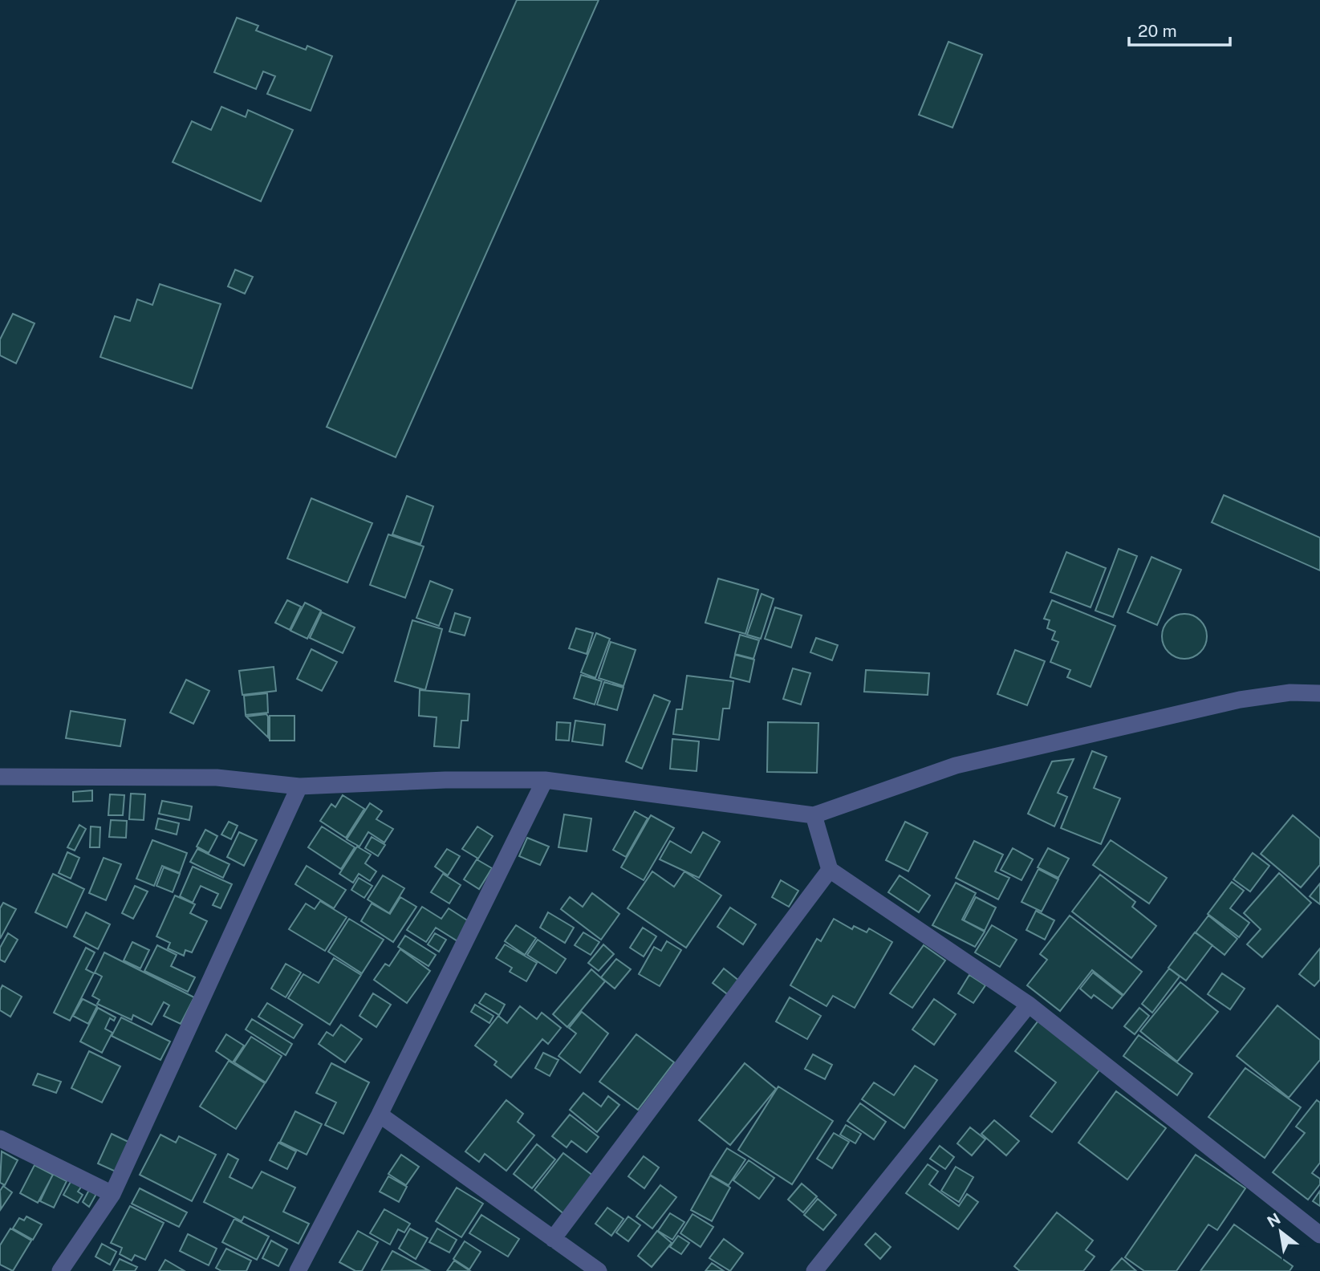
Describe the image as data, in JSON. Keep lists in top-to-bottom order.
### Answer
{
  "scale_bar": "20 m",
  "north": "top left"
}
